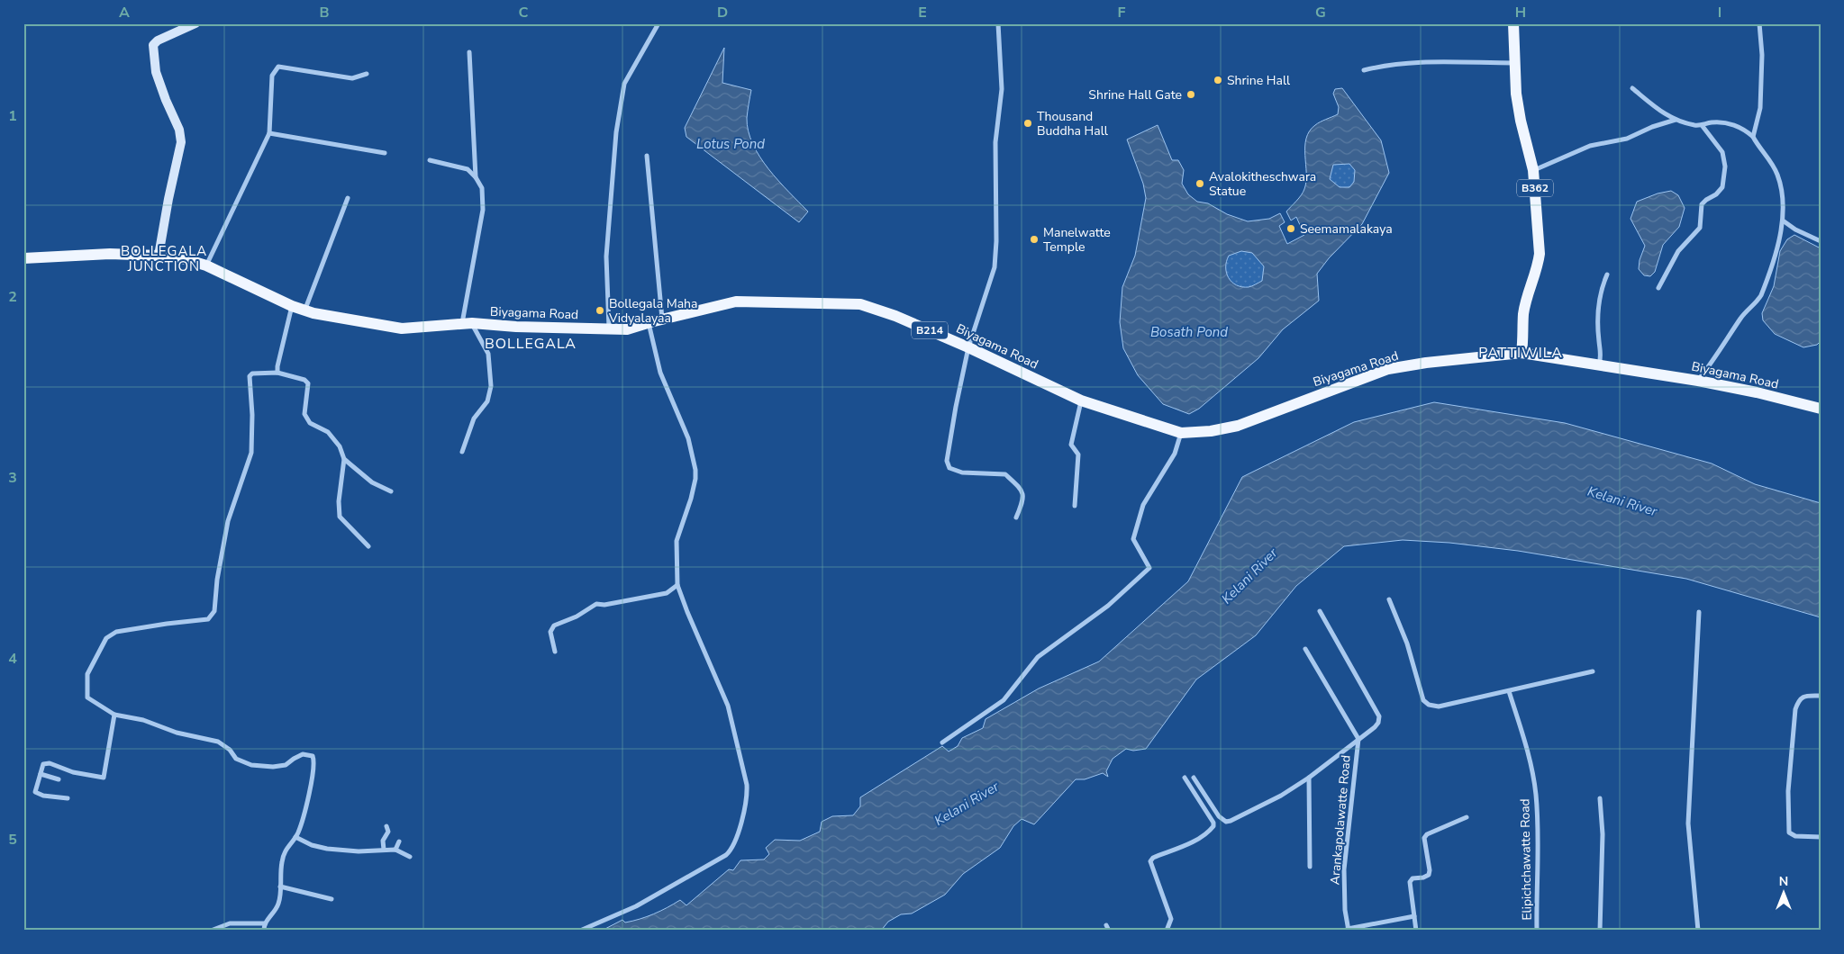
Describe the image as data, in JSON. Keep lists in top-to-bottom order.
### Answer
{
  "streets": {
    "main road": ["B362", "Biyagama Road", "B214"],
    "street": ["Arankapolawatte Road", "Elipichchawatte Road"]
  },
  "crossings": [
    ["B362", "Biyagama Road"]
  ],
  "districts": ["BOLLEGALA JUNCTION", "BOLLEGALA", "PATTIWILA"],
  "water": ["Lotus Pond", "Bosath Pond", "Kelani River"],
  "places": [
    "Shrine Hall",
    "Shrine Hall Gate",
    "Thousand Buddha Hall",
    "Avalokitheschwara Statue",
    "Seemamalakaya",
    "Manelwatte Temple",
    "Bollegala Maha Vidyalayaa"
  ],
  "north": "top",
  "grid": {
    "columns": [
      "A",
      "B",
      "C",
      "D",
      "E",
      "F",
      "G",
      "H",
      "I"
    ],
    "rows": [
      "1",
      "2",
      "3",
      "4",
      "5"
    ]
  }
}
